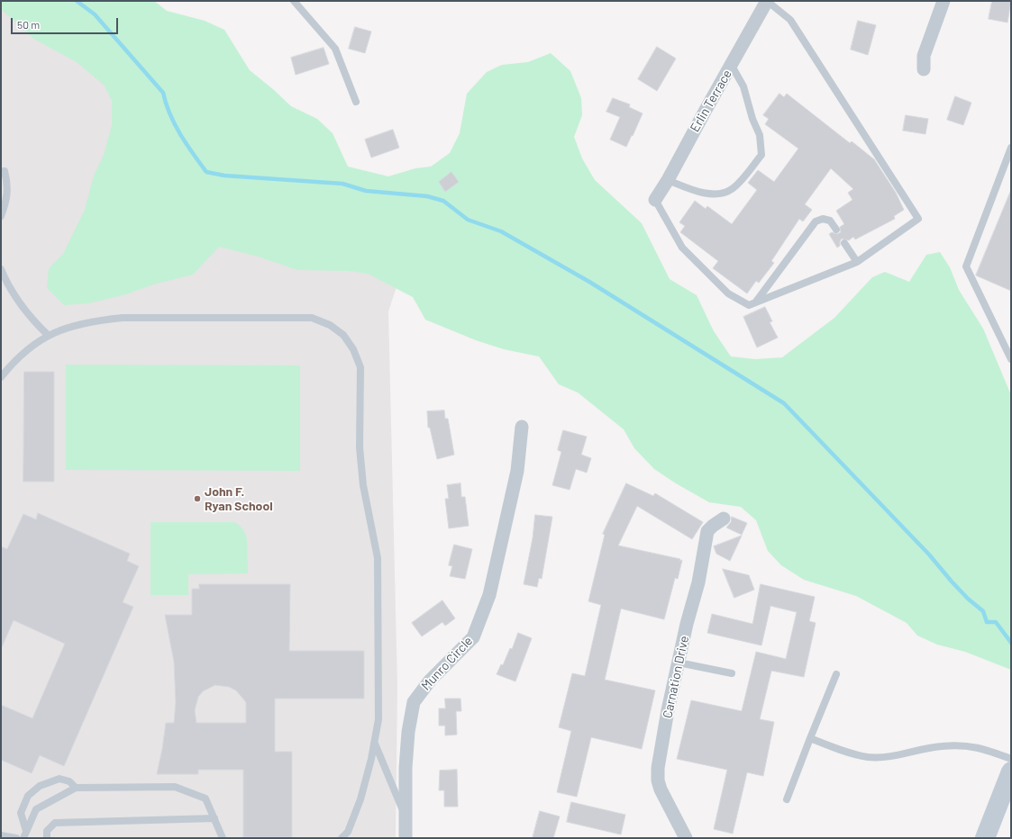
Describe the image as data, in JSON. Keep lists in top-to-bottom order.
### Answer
{
  "streets": {
    "street": ["Erlin Terrace", "Munro Circle", "Carnation Drive"]
  },
  "places": ["John F. Ryan School"],
  "scale_bar": "50 m"
}
